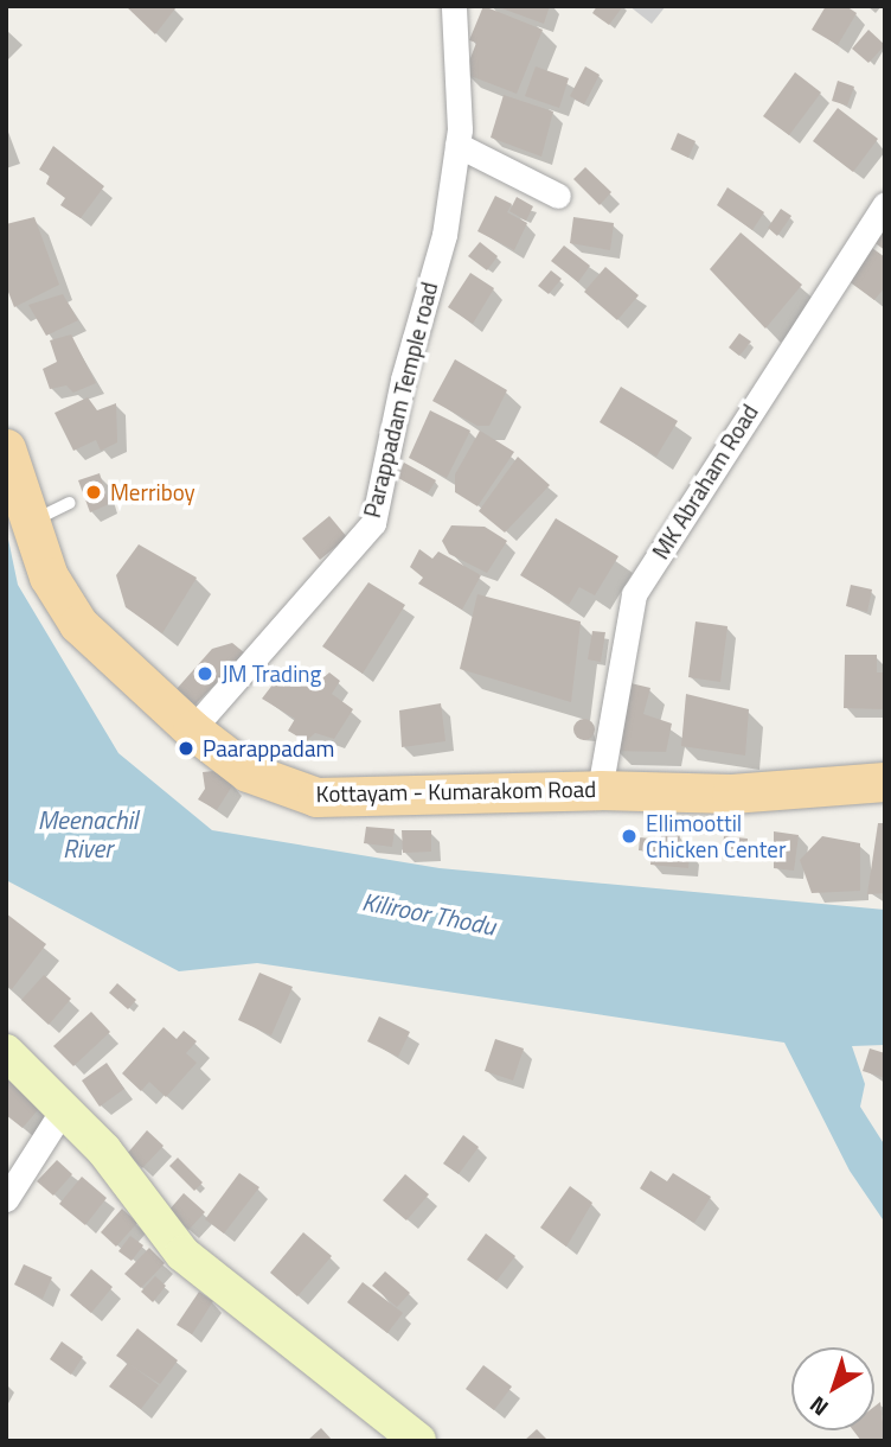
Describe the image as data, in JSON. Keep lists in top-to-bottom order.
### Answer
{
  "streets": {
    "main road": ["Kottayam - Kumarakom Road"],
    "street": ["Parappadam Temple road", "MK Abraham Road"]
  },
  "crossings": [
    ["Parappadam Temple road", "Kottayam - Kumarakom Road"],
    ["MK Abraham Road", "Kottayam - Kumarakom Road"]
  ],
  "water": ["Meenachil River", "Kiliroor Thodu"],
  "places": [
    "Merriboy",
    "JM Trading",
    "Paarappadam",
    "Ellimoottil Chicken Center"
  ],
  "north": "bottom left"
}
